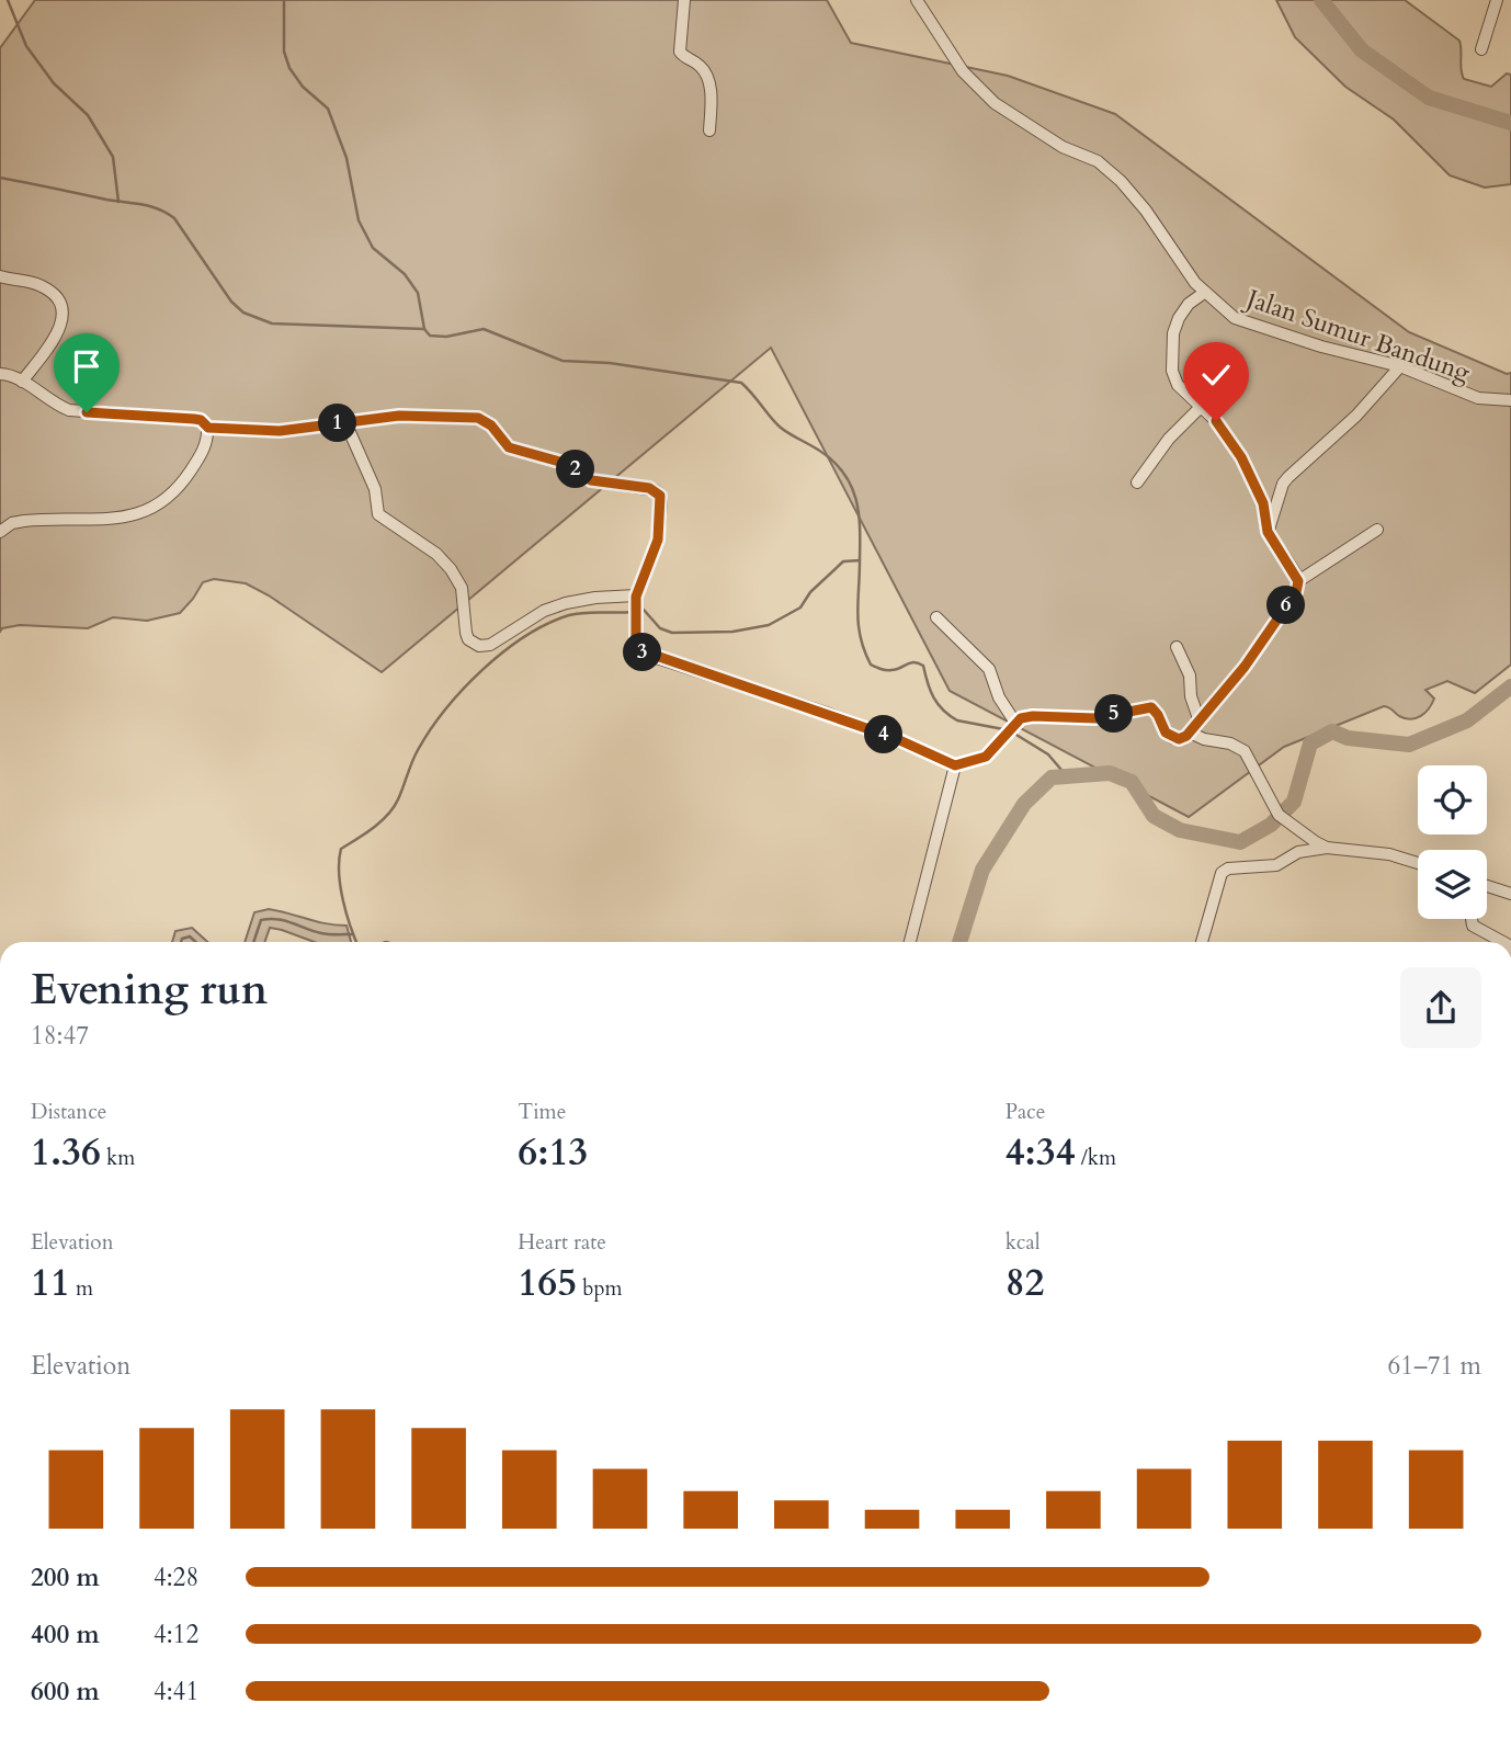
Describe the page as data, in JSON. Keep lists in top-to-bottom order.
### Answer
{
  "streets": {
    "street": ["Jalan Sumur Bandung"]
  },
  "page": {
    "pins": [
      "1",
      "2",
      "6",
      "3",
      "5",
      "4"
    ],
    "heading": ["Evening run", "18:47"],
    "stats": [
      ["Distance", "1.36 km"],
      ["Time", "6:13"],
      ["Pace", "4:34 /km"],
      ["Elevation", "11 m"],
      ["Heart rate", "165 bpm"],
      ["kcal", "82"]
    ],
    "chart": ["Elevation", "61–71 m"],
    "list": [
      {
        "name": "200 m",
        "note": "4:28"
      },
      {
        "name": "400 m",
        "note": "4:12"
      },
      {
        "name": "600 m",
        "note": "4:41"
      }
    ]
  }
}
